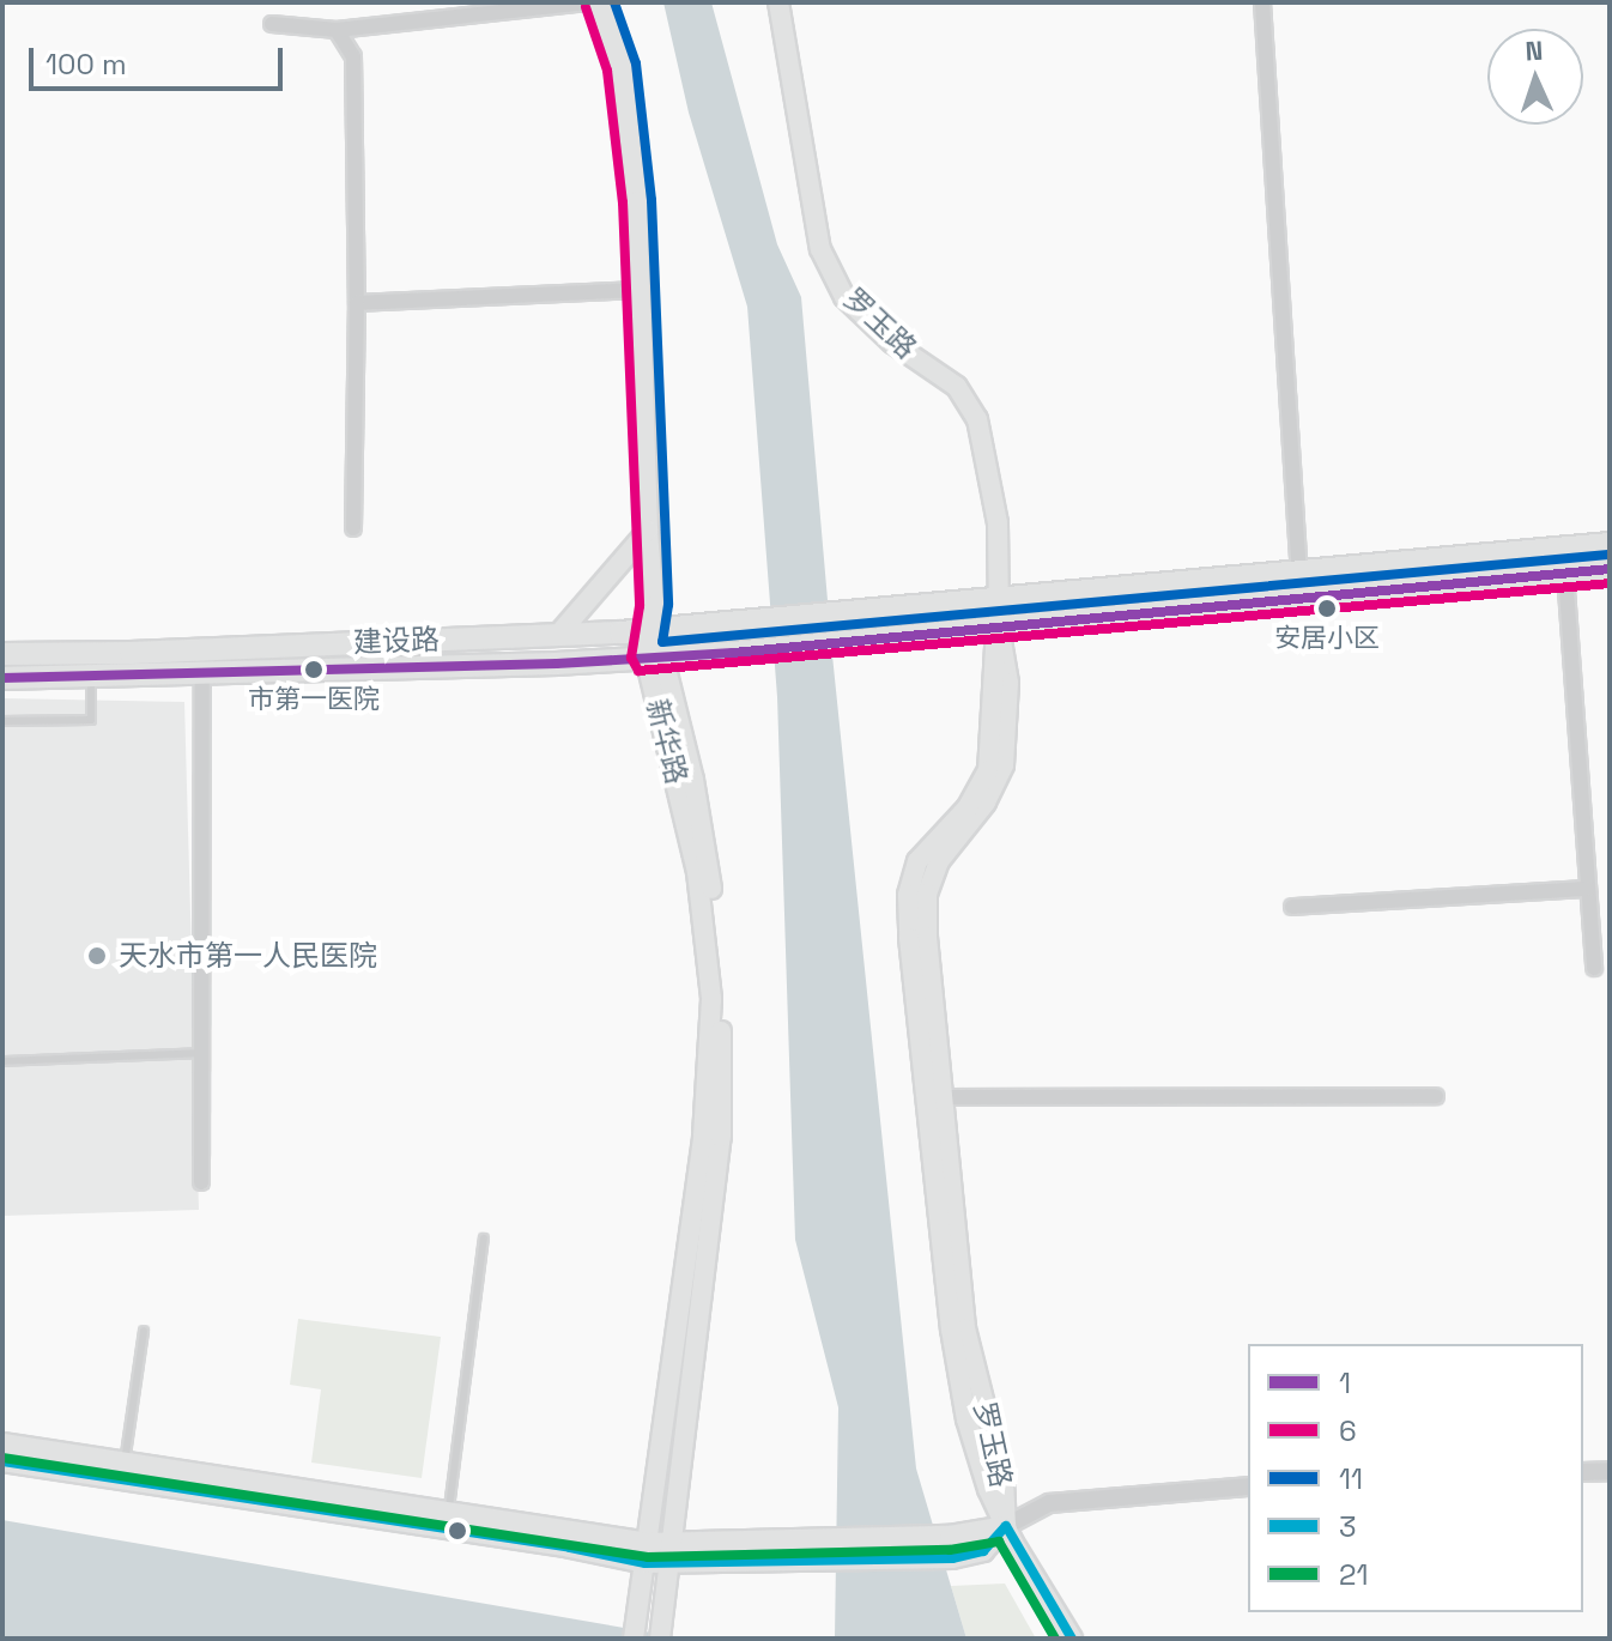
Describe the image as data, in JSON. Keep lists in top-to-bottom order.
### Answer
{
  "streets": {
    "main road": ["罗玉路", "建设路", "新华路"]
  },
  "crossings": [
    ["罗玉路", "建设路"],
    ["建设路", "新华路"]
  ],
  "places": ["安居小区", "市第一医院", "天水市第一人民医院"],
  "lines": [
    "transit line 11",
    "transit line 6",
    "transit line 1",
    "transit line 21",
    "transit line 3"
  ],
  "legend": [
    "1",
    "6",
    "11",
    "3",
    "21"
  ],
  "scale_bar": "100 m",
  "north": "top"
}
